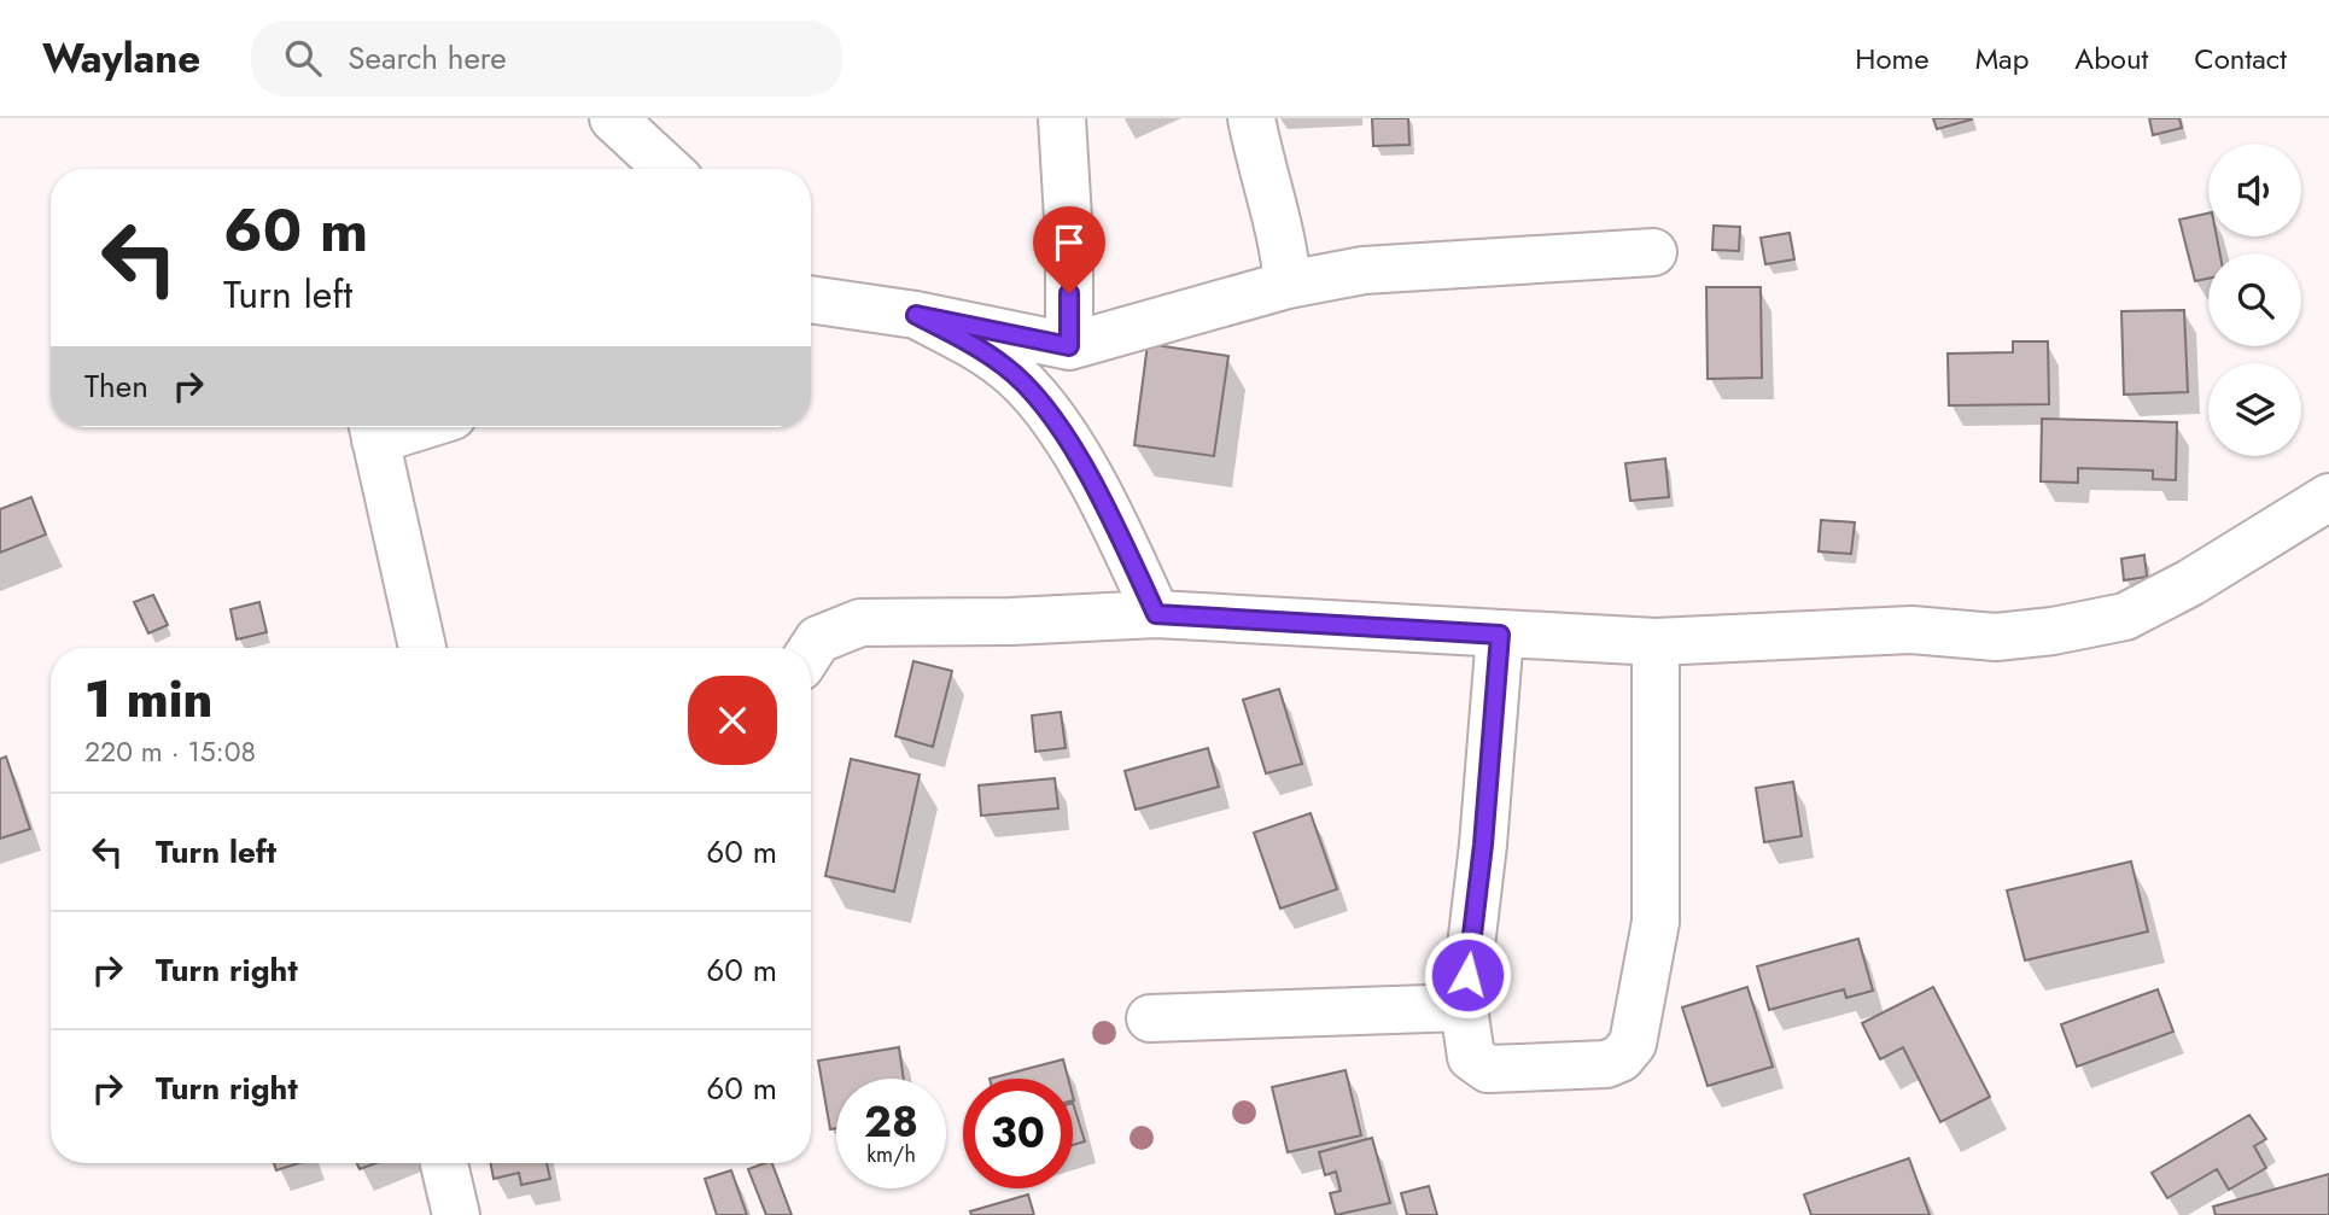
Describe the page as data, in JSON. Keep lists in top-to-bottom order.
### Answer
{
  "page": {
    "header": "Waylane",
    "search": "Search here",
    "nav": [
      "Home",
      "Map",
      "About",
      "Contact"
    ],
    "turn": ["60 m", "Turn left"],
    "then": "Then",
    "heading": ["1 min", "220 m · 15:08"],
    "list": [
      {
        "name": "Turn left",
        "value": "60 m"
      },
      {
        "name": "Turn right",
        "value": "60 m"
      },
      {
        "name": "Turn right",
        "value": "60 m"
      }
    ],
    "speed": "28 km/h",
    "limit": "30"
  }
}
